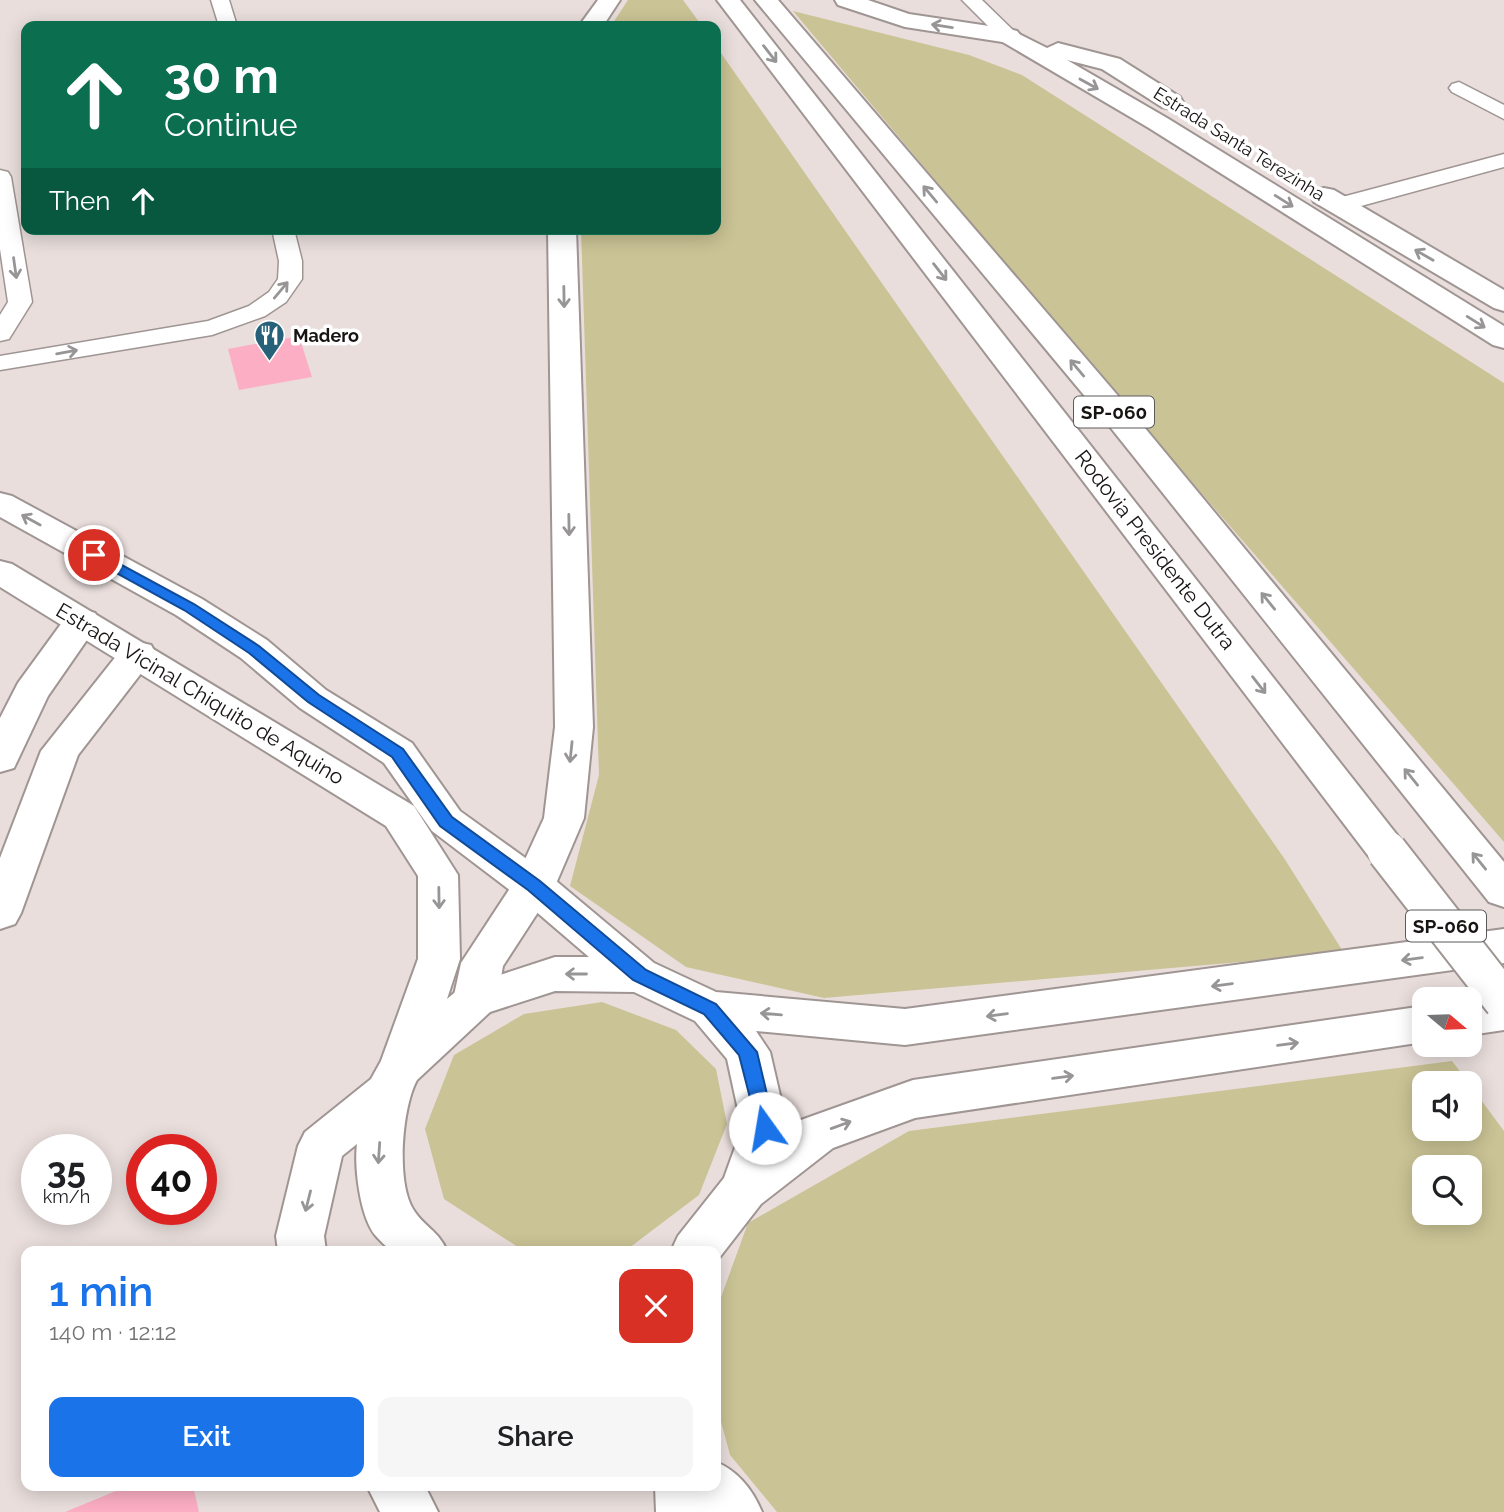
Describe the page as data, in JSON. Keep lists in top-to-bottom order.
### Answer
{
  "streets": {
    "main road": [
      "Estrada Santa Terezinha",
      "SP-060",
      "Rodovia Presidente Dutra",
      "Estrada Vicinal Chiquito de Aquino"
    ]
  },
  "one_way": ["Estrada Santa Terezinha"],
  "places": {
    "restaurant": ["Madero"]
  },
  "north": "right",
  "page": {
    "turn": ["30 m", "Continue"],
    "then": "Then",
    "speed": "35 km/h",
    "limit": "40",
    "heading": ["1 min", "140 m · 12:12"],
    "buttons": ["Exit", "Share"]
  }
}
